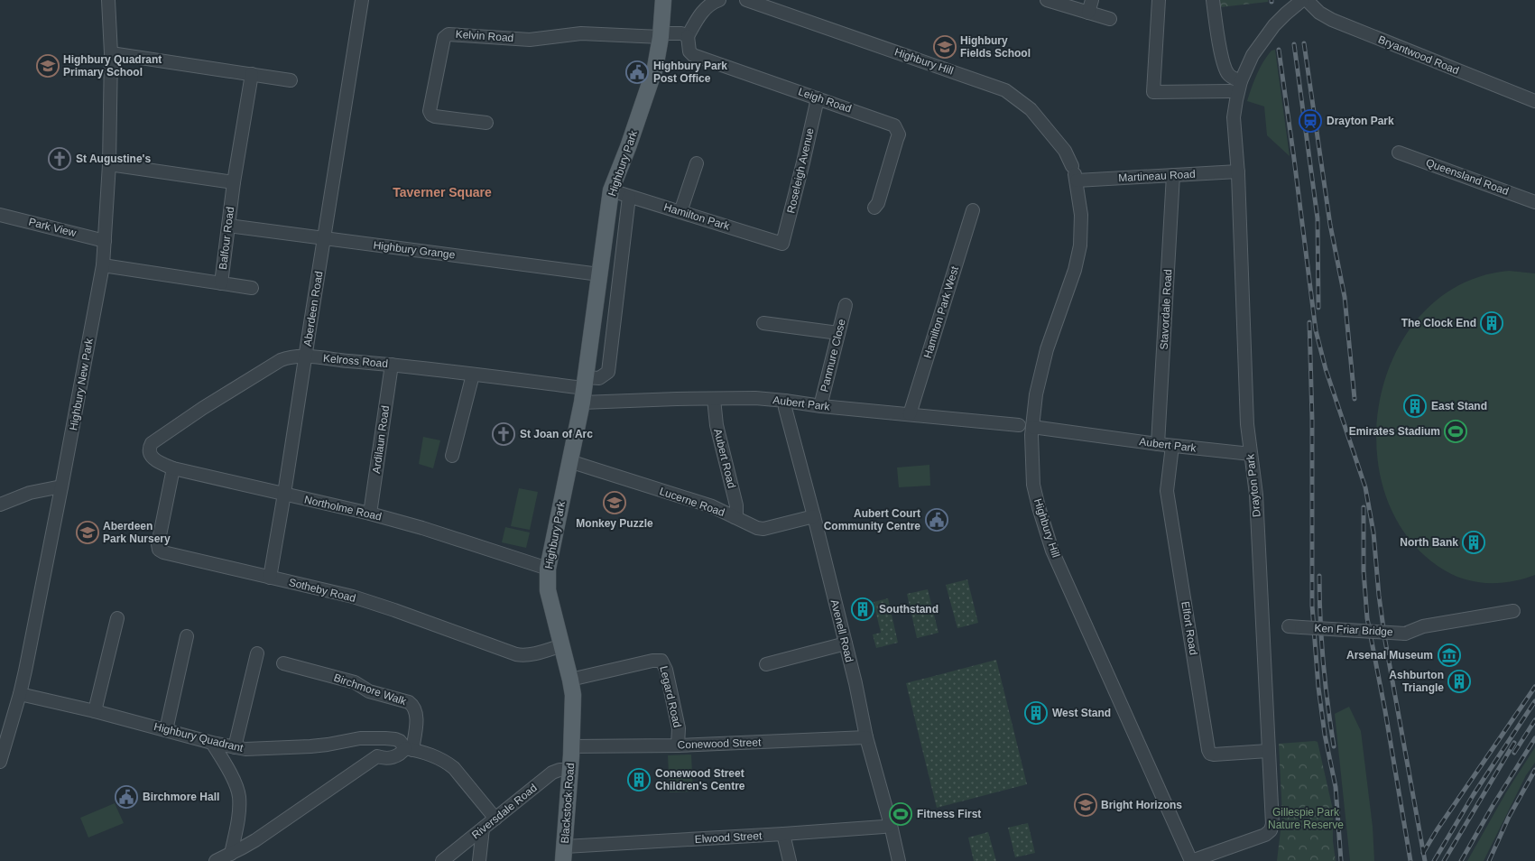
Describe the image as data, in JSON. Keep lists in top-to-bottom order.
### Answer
{
  "streets": {
    "main road": ["Highbury Park", "Blackstock Road"],
    "street": [
      "Kelvin Road",
      "Bryantwood Road",
      "Highbury Hill",
      "Leigh Road",
      "Roseleigh Avenue",
      "Martineau Road",
      "Queensland Road",
      "Hamilton Park",
      "Park View",
      "Balfour Road",
      "Highbury Grange",
      "Aberdeen Road",
      "Stavordale Road",
      "Hamilton Park West",
      "Panmure Close",
      "Kelross Road",
      "Highbury New Park",
      "Aubert Park",
      "Ardilaun Road",
      "Aubert Road",
      "Drayton Park",
      "Lucerne Road",
      "Northolme Road",
      "Sotheby Road",
      "Elfort Road",
      "Ken Friar Bridge",
      "Avenell Road",
      "Birchmore Walk",
      "Legard Road",
      "Highbury Quadrant",
      "Conewood Street",
      "Riversdale Road",
      "Elwood Street"
    ]
  },
  "crossings": [
    ["Kelvin Road", "Highbury Park"],
    ["Highbury Hill", "Martineau Road"],
    ["Highbury Hill", "Aubert Park"],
    ["Highbury Hill", "Drayton Park"],
    ["Leigh Road", "Roseleigh Avenue"],
    ["Highbury Park", "Hamilton Park"],
    ["Highbury Park", "Highbury Grange"],
    ["Highbury Park", "Kelross Road"],
    ["Highbury Park", "Aubert Park"],
    ["Highbury Park", "Lucerne Road"],
    ["Highbury Park", "Northolme Road"],
    ["Highbury Park", "Sotheby Road"],
    ["Highbury Park", "Legard Road"],
    ["Highbury Park", "Conewood Street"],
    ["Highbury Park", "Blackstock Road"],
    ["Roseleigh Avenue", "Hamilton Park"],
    ["Martineau Road", "Stavordale Road"],
    ["Martineau Road", "Drayton Park"],
    ["Park View", "Highbury New Park"],
    ["Balfour Road", "Highbury Grange"],
    ["Balfour Road", "Highbury New Park"],
    ["Highbury Grange", "Aberdeen Road"],
    ["Aberdeen Road", "Kelross Road"],
    ["Aberdeen Road", "Northolme Road"],
    ["Aberdeen Road", "Sotheby Road"],
    ["Stavordale Road", "Aubert Park"],
    ["Hamilton Park West", "Aubert Park"],
    ["Panmure Close", "Aubert Park"],
    ["Kelross Road", "Aubert Park"],
    ["Kelross Road", "Ardilaun Road"],
    ["Kelross Road", "Northolme Road"],
    ["Highbury New Park", "Highbury Quadrant"],
    ["Aubert Park", "Aubert Road"],
    ["Aubert Park", "Drayton Park"],
    ["Aubert Park", "Elfort Road"],
    ["Aubert Park", "Avenell Road"],
    ["Ardilaun Road", "Northolme Road"],
    ["Aubert Road", "Lucerne Road"],
    ["Drayton Park", "Elfort Road"],
    ["Lucerne Road", "Avenell Road"],
    ["Northolme Road", "Sotheby Road"],
    ["Avenell Road", "Conewood Street"],
    ["Avenell Road", "Elwood Street"],
    ["Birchmore Walk", "Highbury Quadrant"],
    ["Legard Road", "Conewood Street"],
    ["Highbury Quadrant", "Riversdale Road"],
    ["Conewood Street", "Blackstock Road"],
    ["Blackstock Road", "Riversdale Road"],
    ["Blackstock Road", "Elwood Street"]
  ],
  "districts": ["Taverner Square"],
  "parks": ["Gillespie Park Nature Reserve"],
  "places": {
    "school or university": [
      "Highbury Fields School",
      "Highbury Quadrant Primary School",
      "Monkey Puzzle",
      "Aberdeen Park Nursery",
      "Bright Horizons"
    ],
    "public building": ["Highbury Park Post Office", "Aubert Court Community Centre", "Birchmore Hall"],
    "station": ["Drayton Park"],
    "church": ["St Augustine's", "St Joan of Arc"],
    "building": [
      "The Clock End",
      "East Stand",
      "North Bank",
      "Southstand",
      "Ashburton Triangle",
      "West Stand",
      "Conewood Street Children's Centre"
    ],
    "sports": ["Emirates Stadium", "Fitness First"],
    "museum": ["Arsenal Museum"]
  }
}
